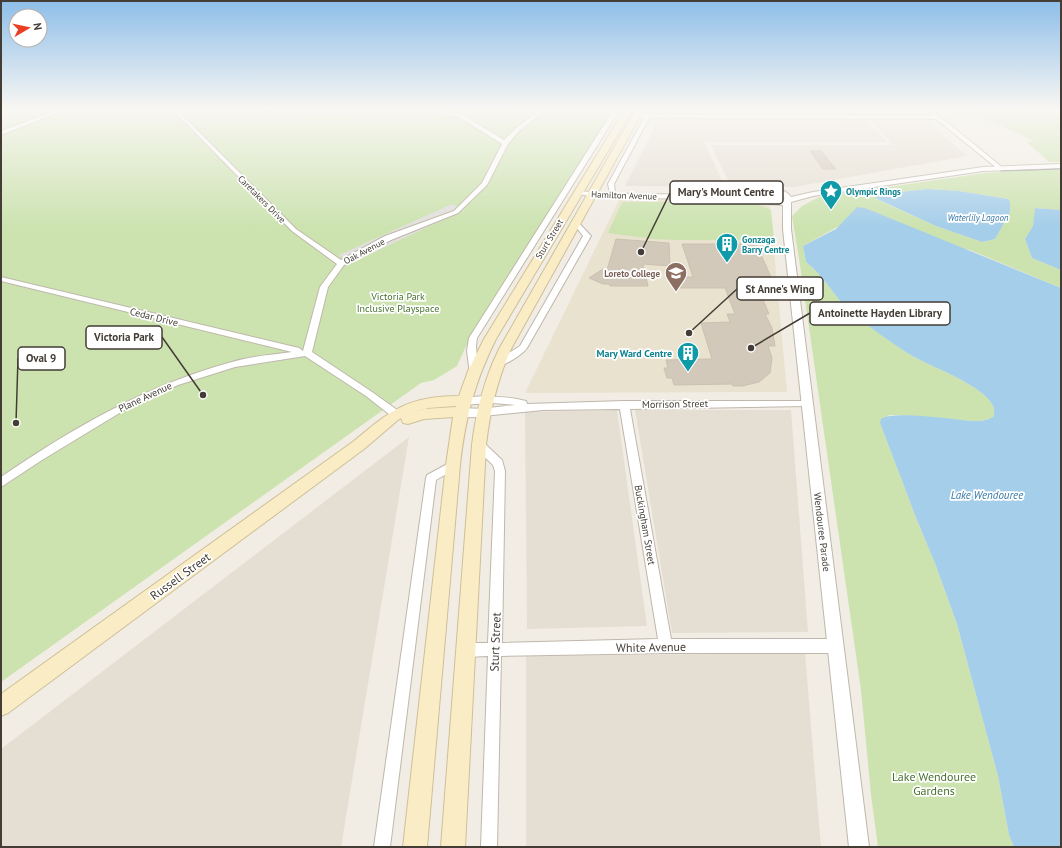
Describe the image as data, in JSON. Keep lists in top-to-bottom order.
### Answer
{
  "streets": {
    "main road": ["Sturt Street", "Russell Street"],
    "street": [
      "Hamilton Avenue",
      "Caretakers Drive",
      "Oak Avenue",
      "Cedar Drive",
      "Plane Avenue",
      "Morrison Street",
      "Buckingham Street",
      "Wendouree Parade",
      "White Avenue"
    ]
  },
  "crossings": [
    ["Hamilton Avenue", "Sturt Street"],
    ["Caretakers Drive", "Oak Avenue"],
    ["Sturt Street", "Morrison Street"],
    ["Sturt Street", "Russell Street"],
    ["Sturt Street", "White Avenue"],
    ["Oak Avenue", "Cedar Drive"],
    ["Oak Avenue", "Plane Avenue"],
    ["Cedar Drive", "Plane Avenue"],
    ["Morrison Street", "Buckingham Street"],
    ["Morrison Street", "Wendouree Parade"],
    ["Morrison Street", "Russell Street"],
    ["Buckingham Street", "White Avenue"],
    ["Wendouree Parade", "White Avenue"]
  ],
  "water": ["Waterlily Lagoon", "Lake Wendouree"],
  "parks": ["Victoria Park Inclusive Playspace", "Lake Wendouree Gardens"],
  "places": {
    "place": ["Olympic Rings"],
    "other": [
      "Mary's Mount Centre",
      "St Anne's Wing",
      "Antoinette Hayden Library",
      "Victoria Park",
      "Oval 9"
    ],
    "building": ["Gonzaga Barry Centre", "Mary Ward Centre"],
    "school or university": ["Loreto College"]
  },
  "north": "right"
}
